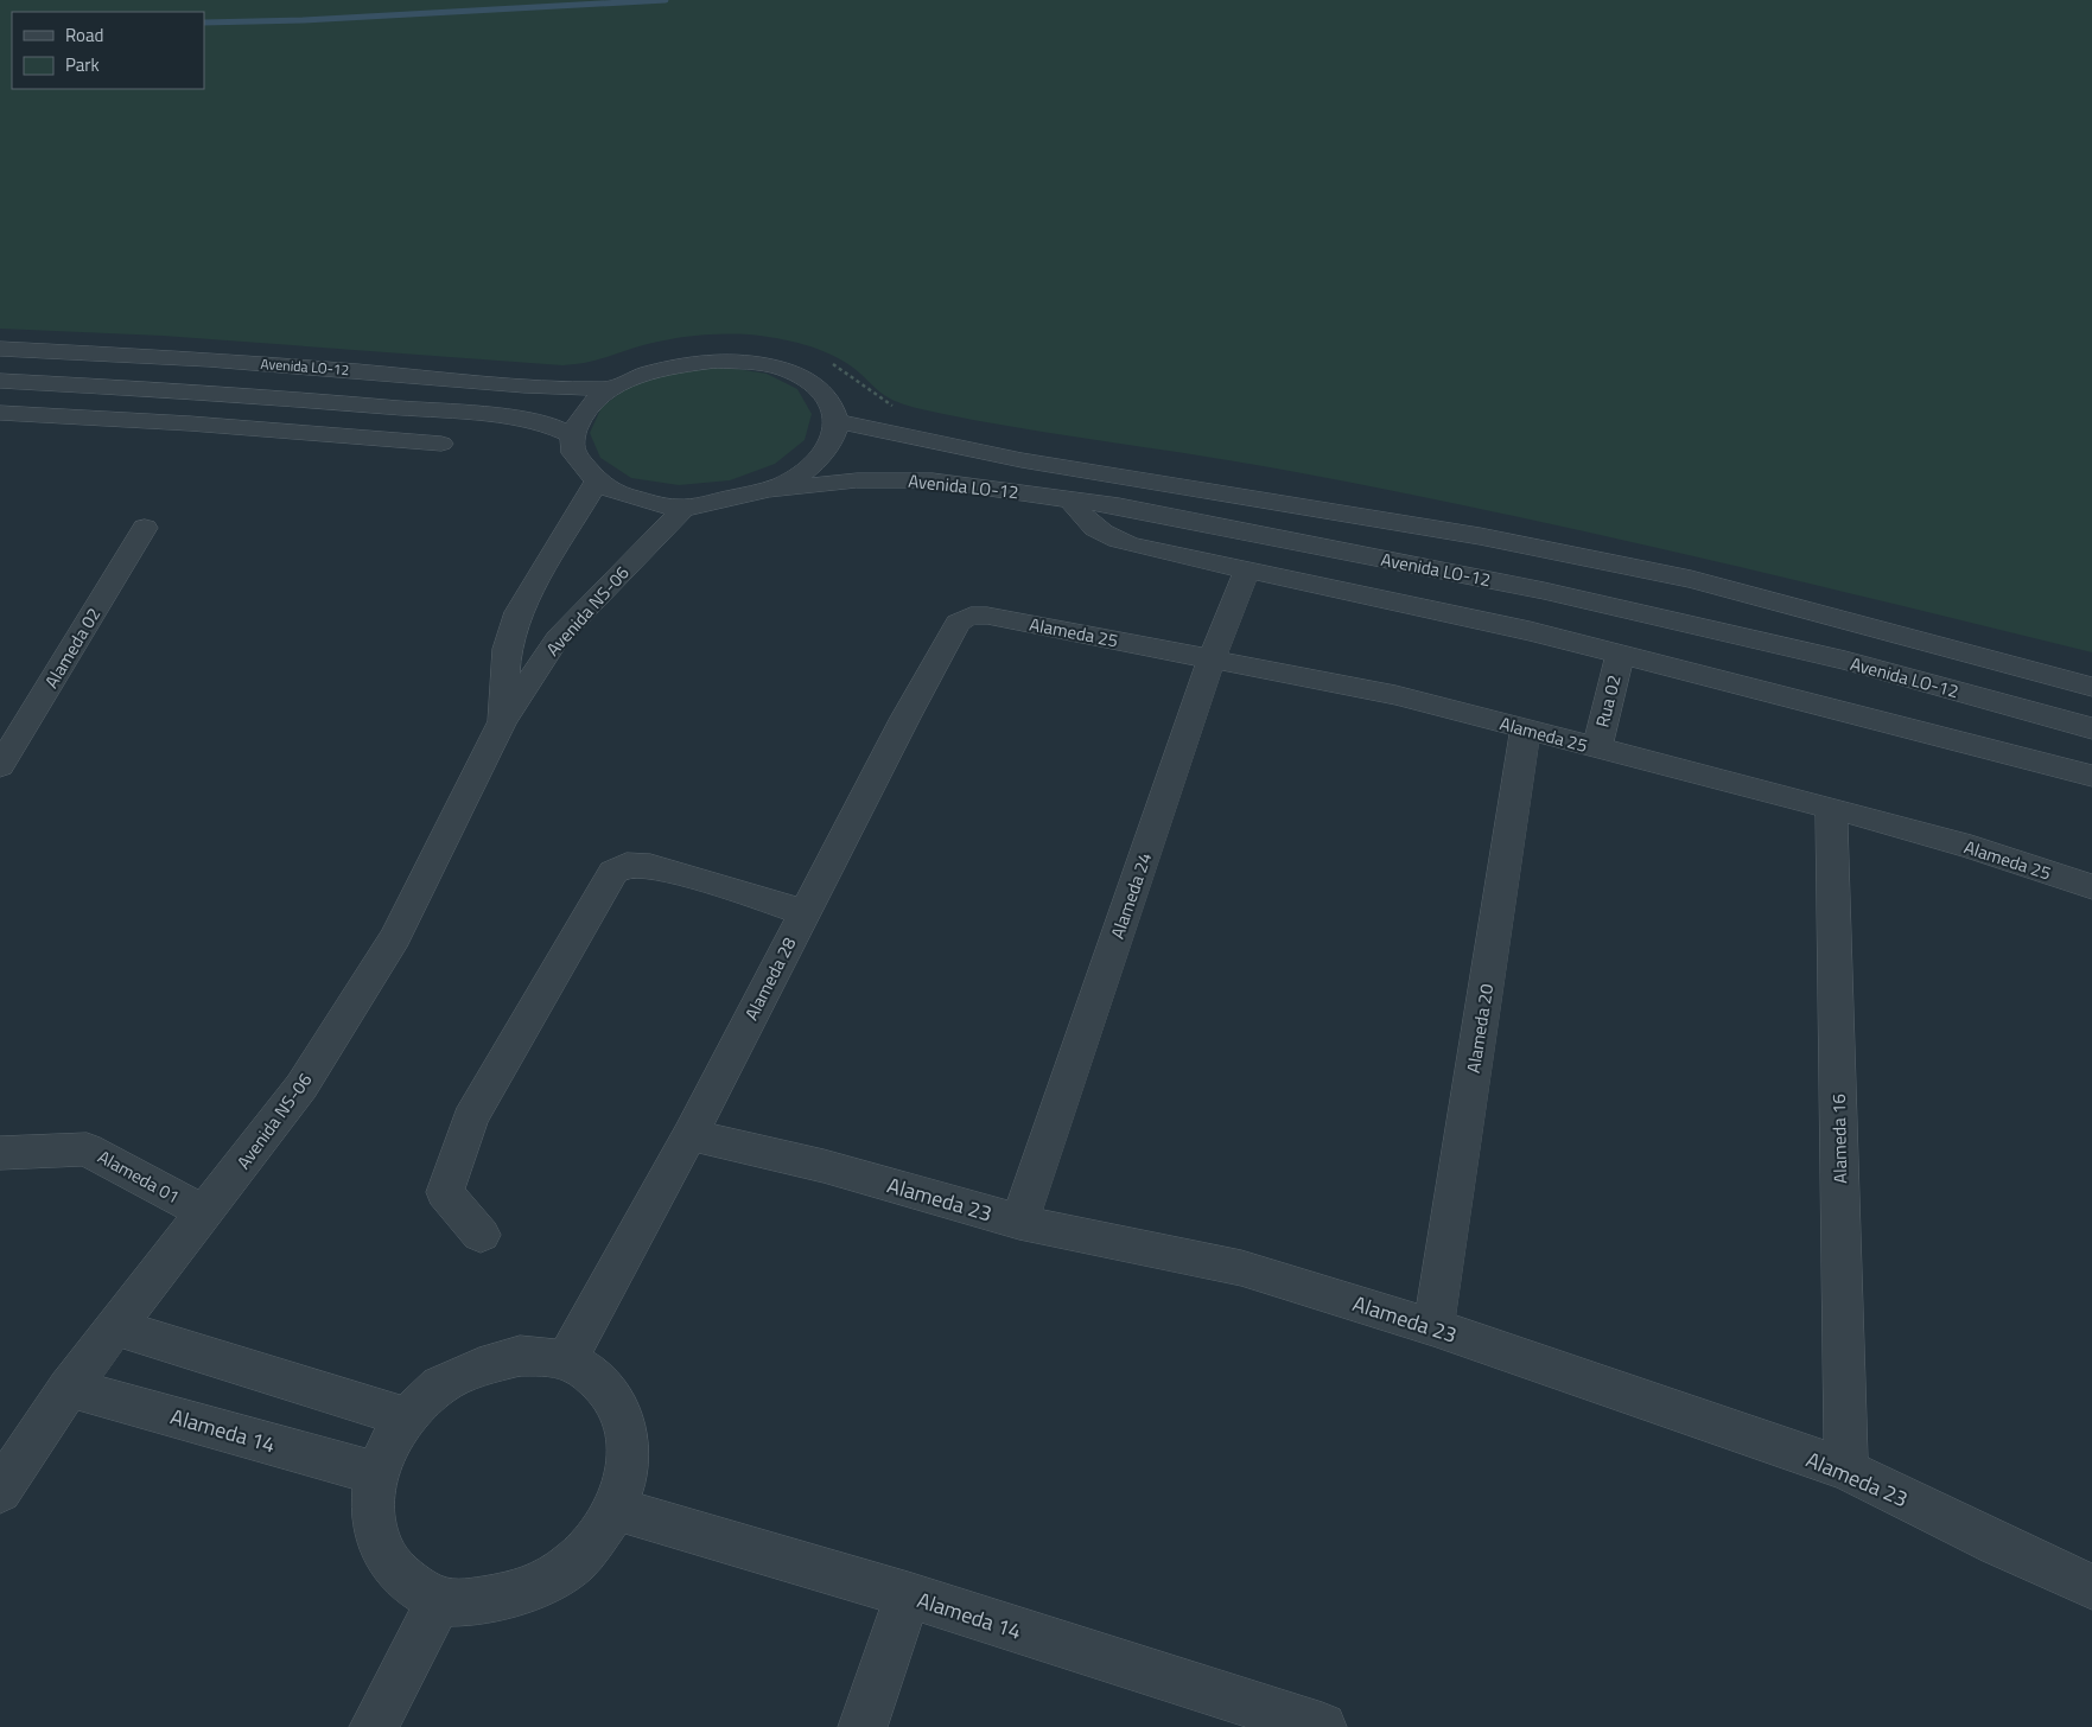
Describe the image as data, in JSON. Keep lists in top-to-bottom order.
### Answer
{
  "streets": {
    "street": [
      "Avenida LO-12",
      "Avenida NS-06",
      "Alameda 25",
      "Alameda 02",
      "Rua 02",
      "Alameda 24",
      "Alameda 28",
      "Alameda 20",
      "Alameda 16",
      "Alameda 01",
      "Alameda 23",
      "Alameda 14"
    ]
  },
  "crossings": [
    ["Avenida NS-06", "Alameda 01"],
    ["Avenida NS-06", "Alameda 14"],
    ["Alameda 25", "Rua 02"],
    ["Alameda 25", "Alameda 24"],
    ["Alameda 25", "Alameda 28"],
    ["Alameda 25", "Alameda 20"],
    ["Alameda 25", "Alameda 16"],
    ["Alameda 24", "Alameda 23"],
    ["Alameda 28", "Alameda 23"],
    ["Alameda 20", "Alameda 23"],
    ["Alameda 16", "Alameda 23"]
  ],
  "legend": ["Road", "Park"]
}
